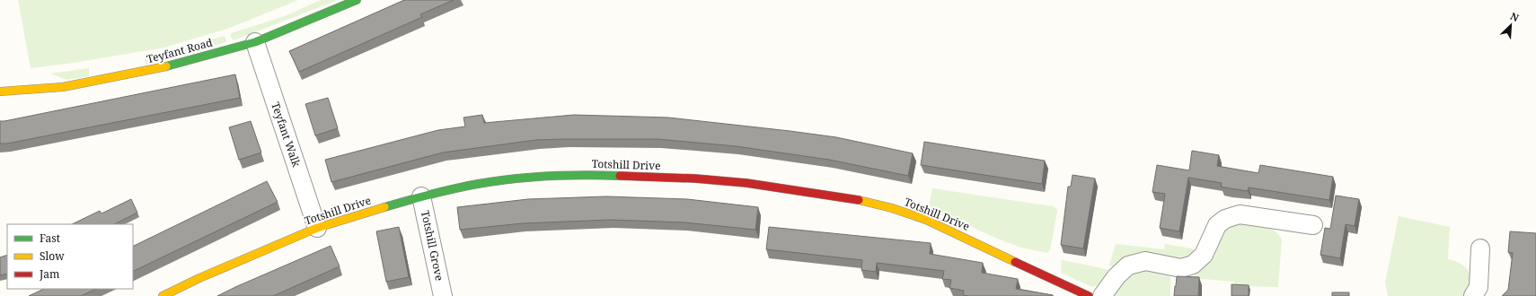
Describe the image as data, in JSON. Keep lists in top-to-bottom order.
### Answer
{
  "streets": {
    "street": [
      "Teyfant Road",
      "Teyfant Walk",
      "Totshill Drive",
      "Totshill Grove"
    ]
  },
  "crossings": [
    ["Teyfant Road", "Teyfant Walk"],
    ["Teyfant Walk", "Totshill Drive"],
    ["Totshill Drive", "Totshill Grove"]
  ],
  "legend": ["Fast", "Slow", "Jam"],
  "north": "top right"
}
